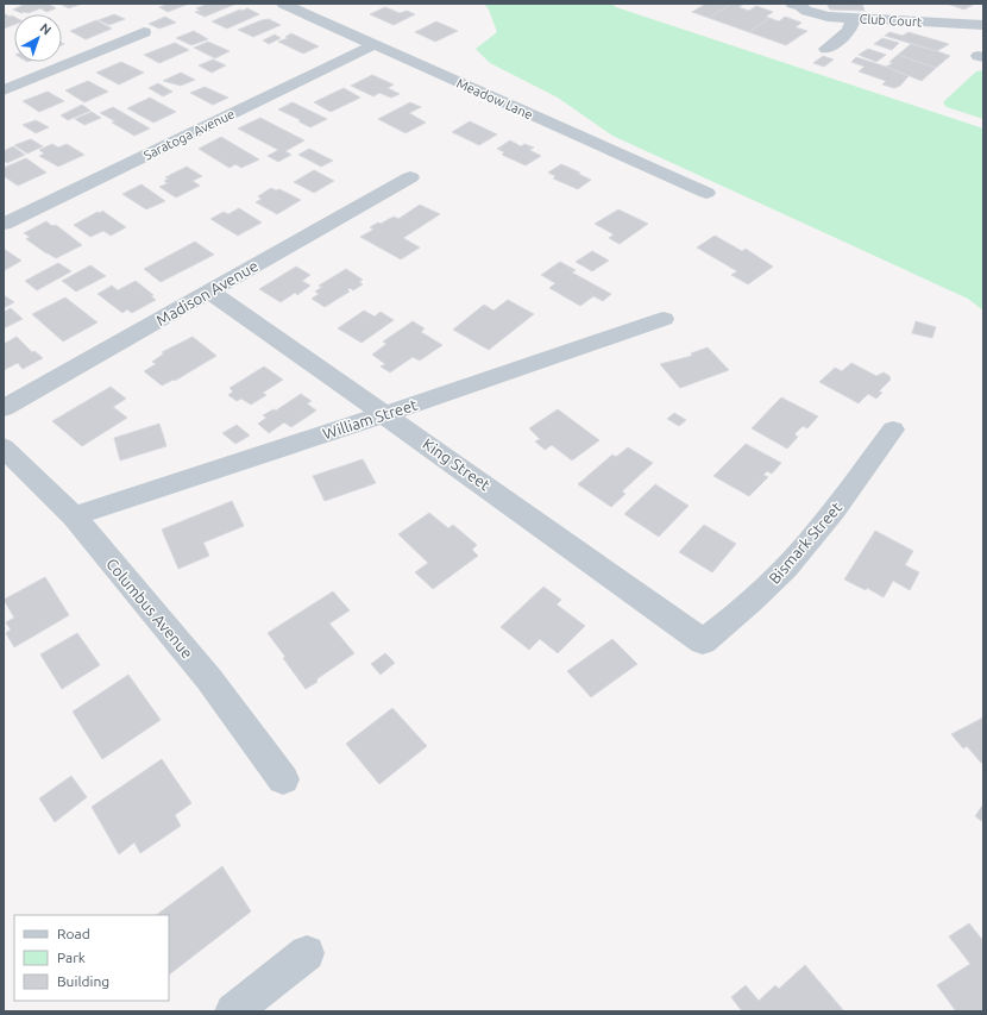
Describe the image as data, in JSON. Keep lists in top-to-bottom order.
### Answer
{
  "streets": {
    "street": [
      "Club Court",
      "Meadow Lane",
      "Saratoga Avenue",
      "Madison Avenue",
      "William Street",
      "King Street",
      "Bismark Street",
      "Columbus Avenue"
    ]
  },
  "crossings": [
    ["Meadow Lane", "Saratoga Avenue"],
    ["Madison Avenue", "King Street"],
    ["William Street", "King Street"],
    ["William Street", "Columbus Avenue"],
    ["King Street", "Bismark Street"]
  ],
  "legend": ["Road", "Park", "Building"],
  "north": "top right"
}
